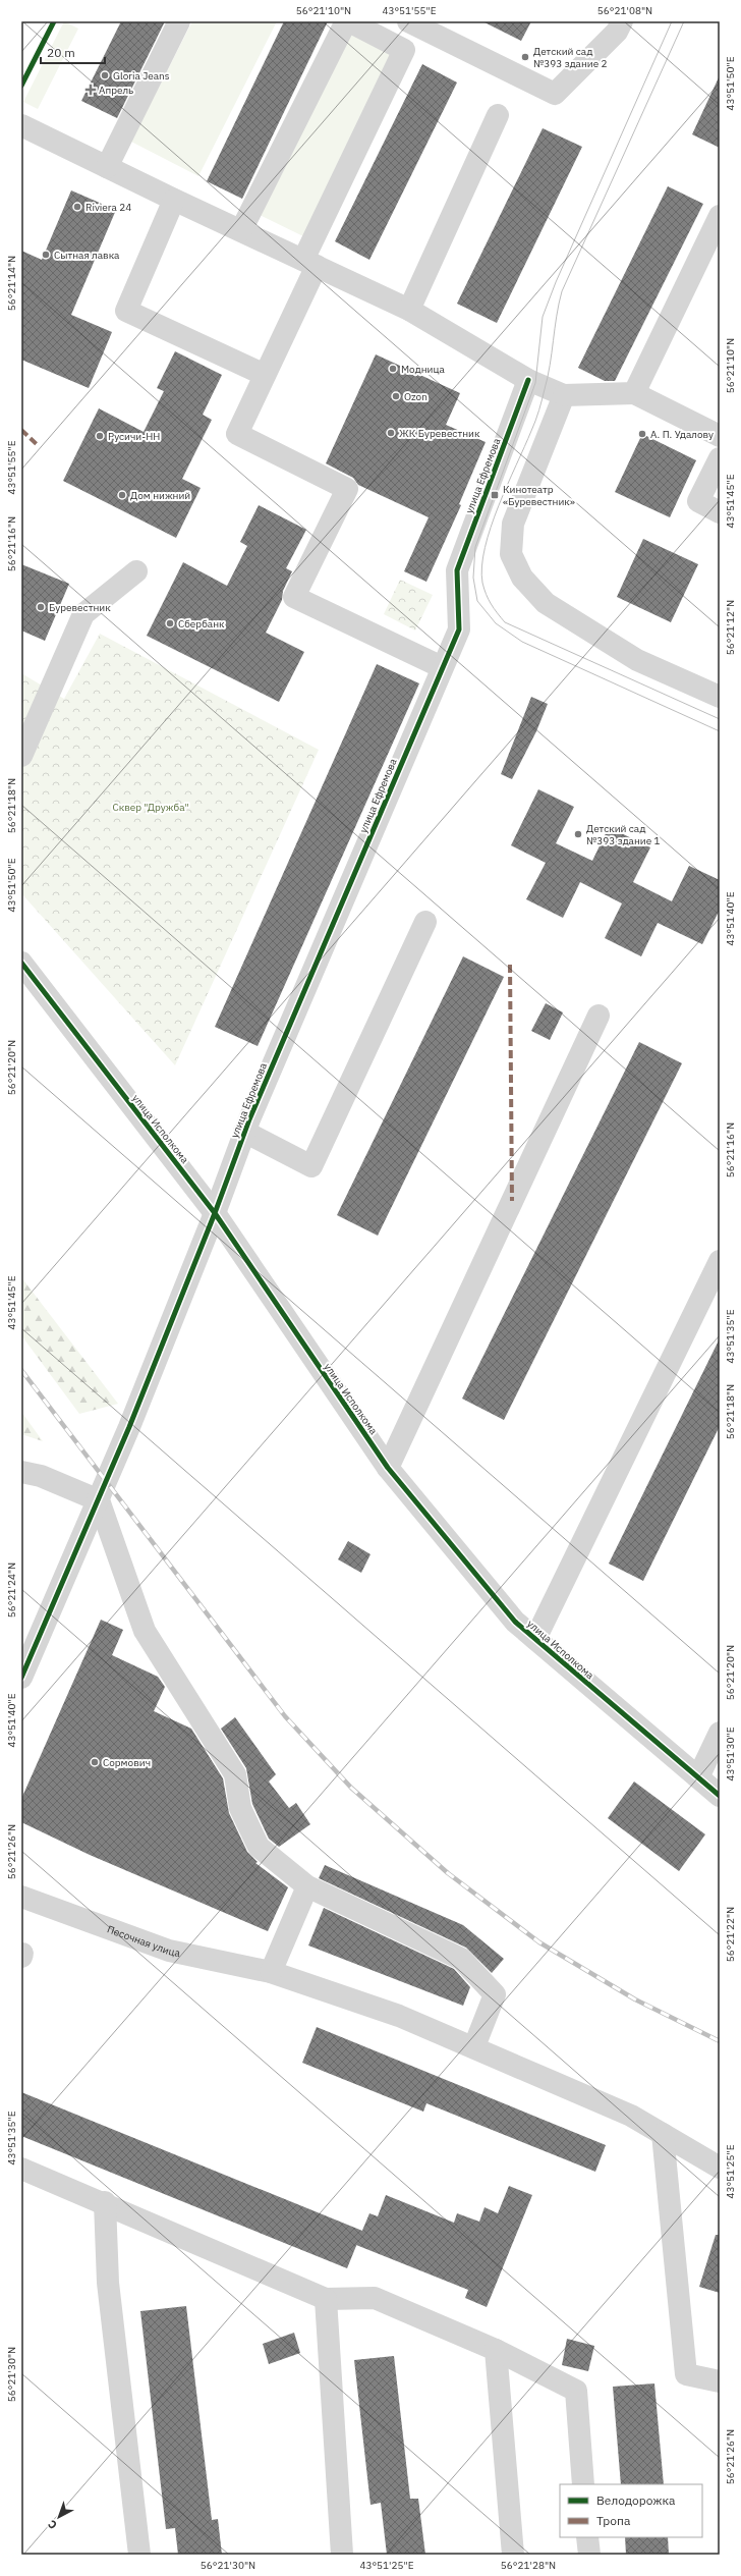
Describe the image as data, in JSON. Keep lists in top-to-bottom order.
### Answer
{
  "streets": {
    "street": ["улица Ефремова", "улица Исполкома", "Песочная улица"]
  },
  "crossings": [
    ["улица Ефремова", "улица Исполкома"]
  ],
  "parks": ["Сквер \"Дружба\""],
  "places": {
    "other": [
      "Детский сад №393 здание 2",
      "Gloria Jeans",
      "Riviera 24",
      "Сытная лавка",
      "Модница",
      "Ozon",
      "ЖК Буревестник",
      "А. П. Удалову",
      "Русичи-НН",
      "Дом нижний",
      "Буревестник",
      "Сбербанк",
      "Детский сад №393 здание 1",
      "Сормович"
    ],
    "health": ["Апрель"],
    "transit": ["Кинотеатр «Буревестник»"]
  },
  "legend": ["Велодорожка", "Тропа"],
  "scale_bar": "20 m",
  "north": "bottom left",
  "coordinates": [
    "56°21'10\"N",
    "43°51'55\"E",
    "56°21'08\"N",
    "43°51'50\"E",
    "56°21'14\"N",
    "43°51'45\"E",
    "56°21'16\"N",
    "56°21'12\"N",
    "56°21'18\"N",
    "43°51'40\"E",
    "56°21'20\"N",
    "43°51'35\"E",
    "56°21'24\"N",
    "43°51'30\"E",
    "56°21'26\"N",
    "56°21'22\"N",
    "43°51'25\"E",
    "56°21'30\"N",
    "56°21'28\"N"
  ]
}
